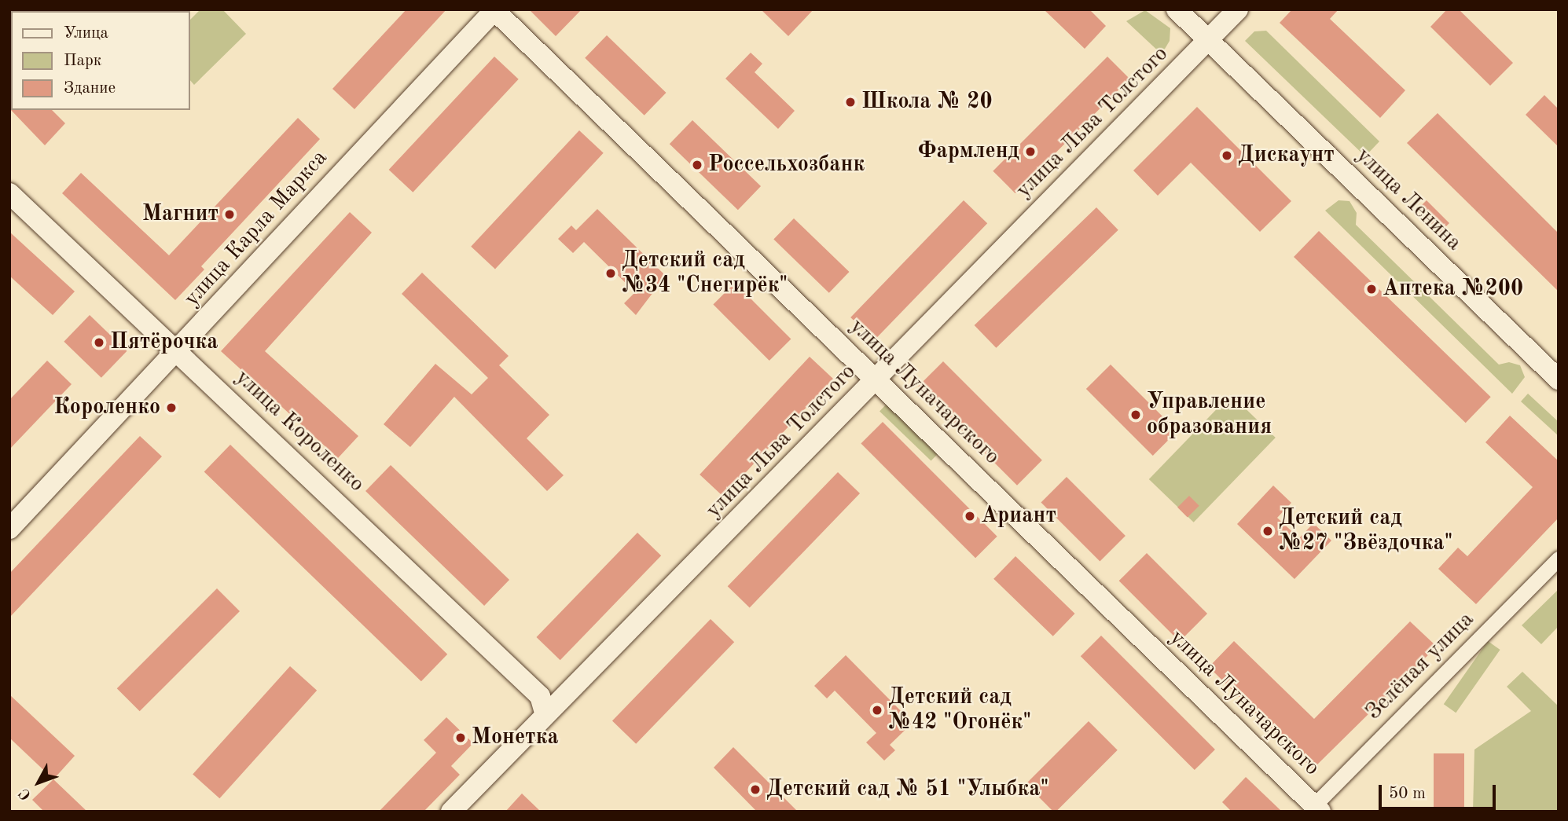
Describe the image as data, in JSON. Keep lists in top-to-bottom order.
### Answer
{
  "streets": {
    "street": [
      "улица Льва Толстого",
      "улица Ленина",
      "улица Карла Маркса",
      "улица Луначарского",
      "улица Короленко",
      "Зелёная улица"
    ]
  },
  "crossings": [
    ["улица Льва Толстого", "улица Ленина"],
    ["улица Льва Толстого", "улица Луначарского"],
    ["улица Льва Толстого", "улица Короленко"],
    ["улица Карла Маркса", "улица Луначарского"],
    ["улица Карла Маркса", "улица Короленко"],
    ["улица Луначарского", "Зелёная улица"]
  ],
  "places": [
    "Школа № 20",
    "Фармленд",
    "Дискаунт",
    "Россельхозбанк",
    "Магнит",
    "Детский сад №34 \"Снегирёк\"",
    "Аптека №200",
    "Пятёрочка",
    "Короленко",
    "Управление образования",
    "Ариант",
    "Детский сад №27 \"Звёздочка\"",
    "Детский сад №42 \"Огонёк\"",
    "Монетка",
    "Детский сад № 51 \"Улыбка\""
  ],
  "legend": ["Улица", "Парк", "Здание"],
  "scale_bar": "50 m",
  "north": "bottom left"
}
